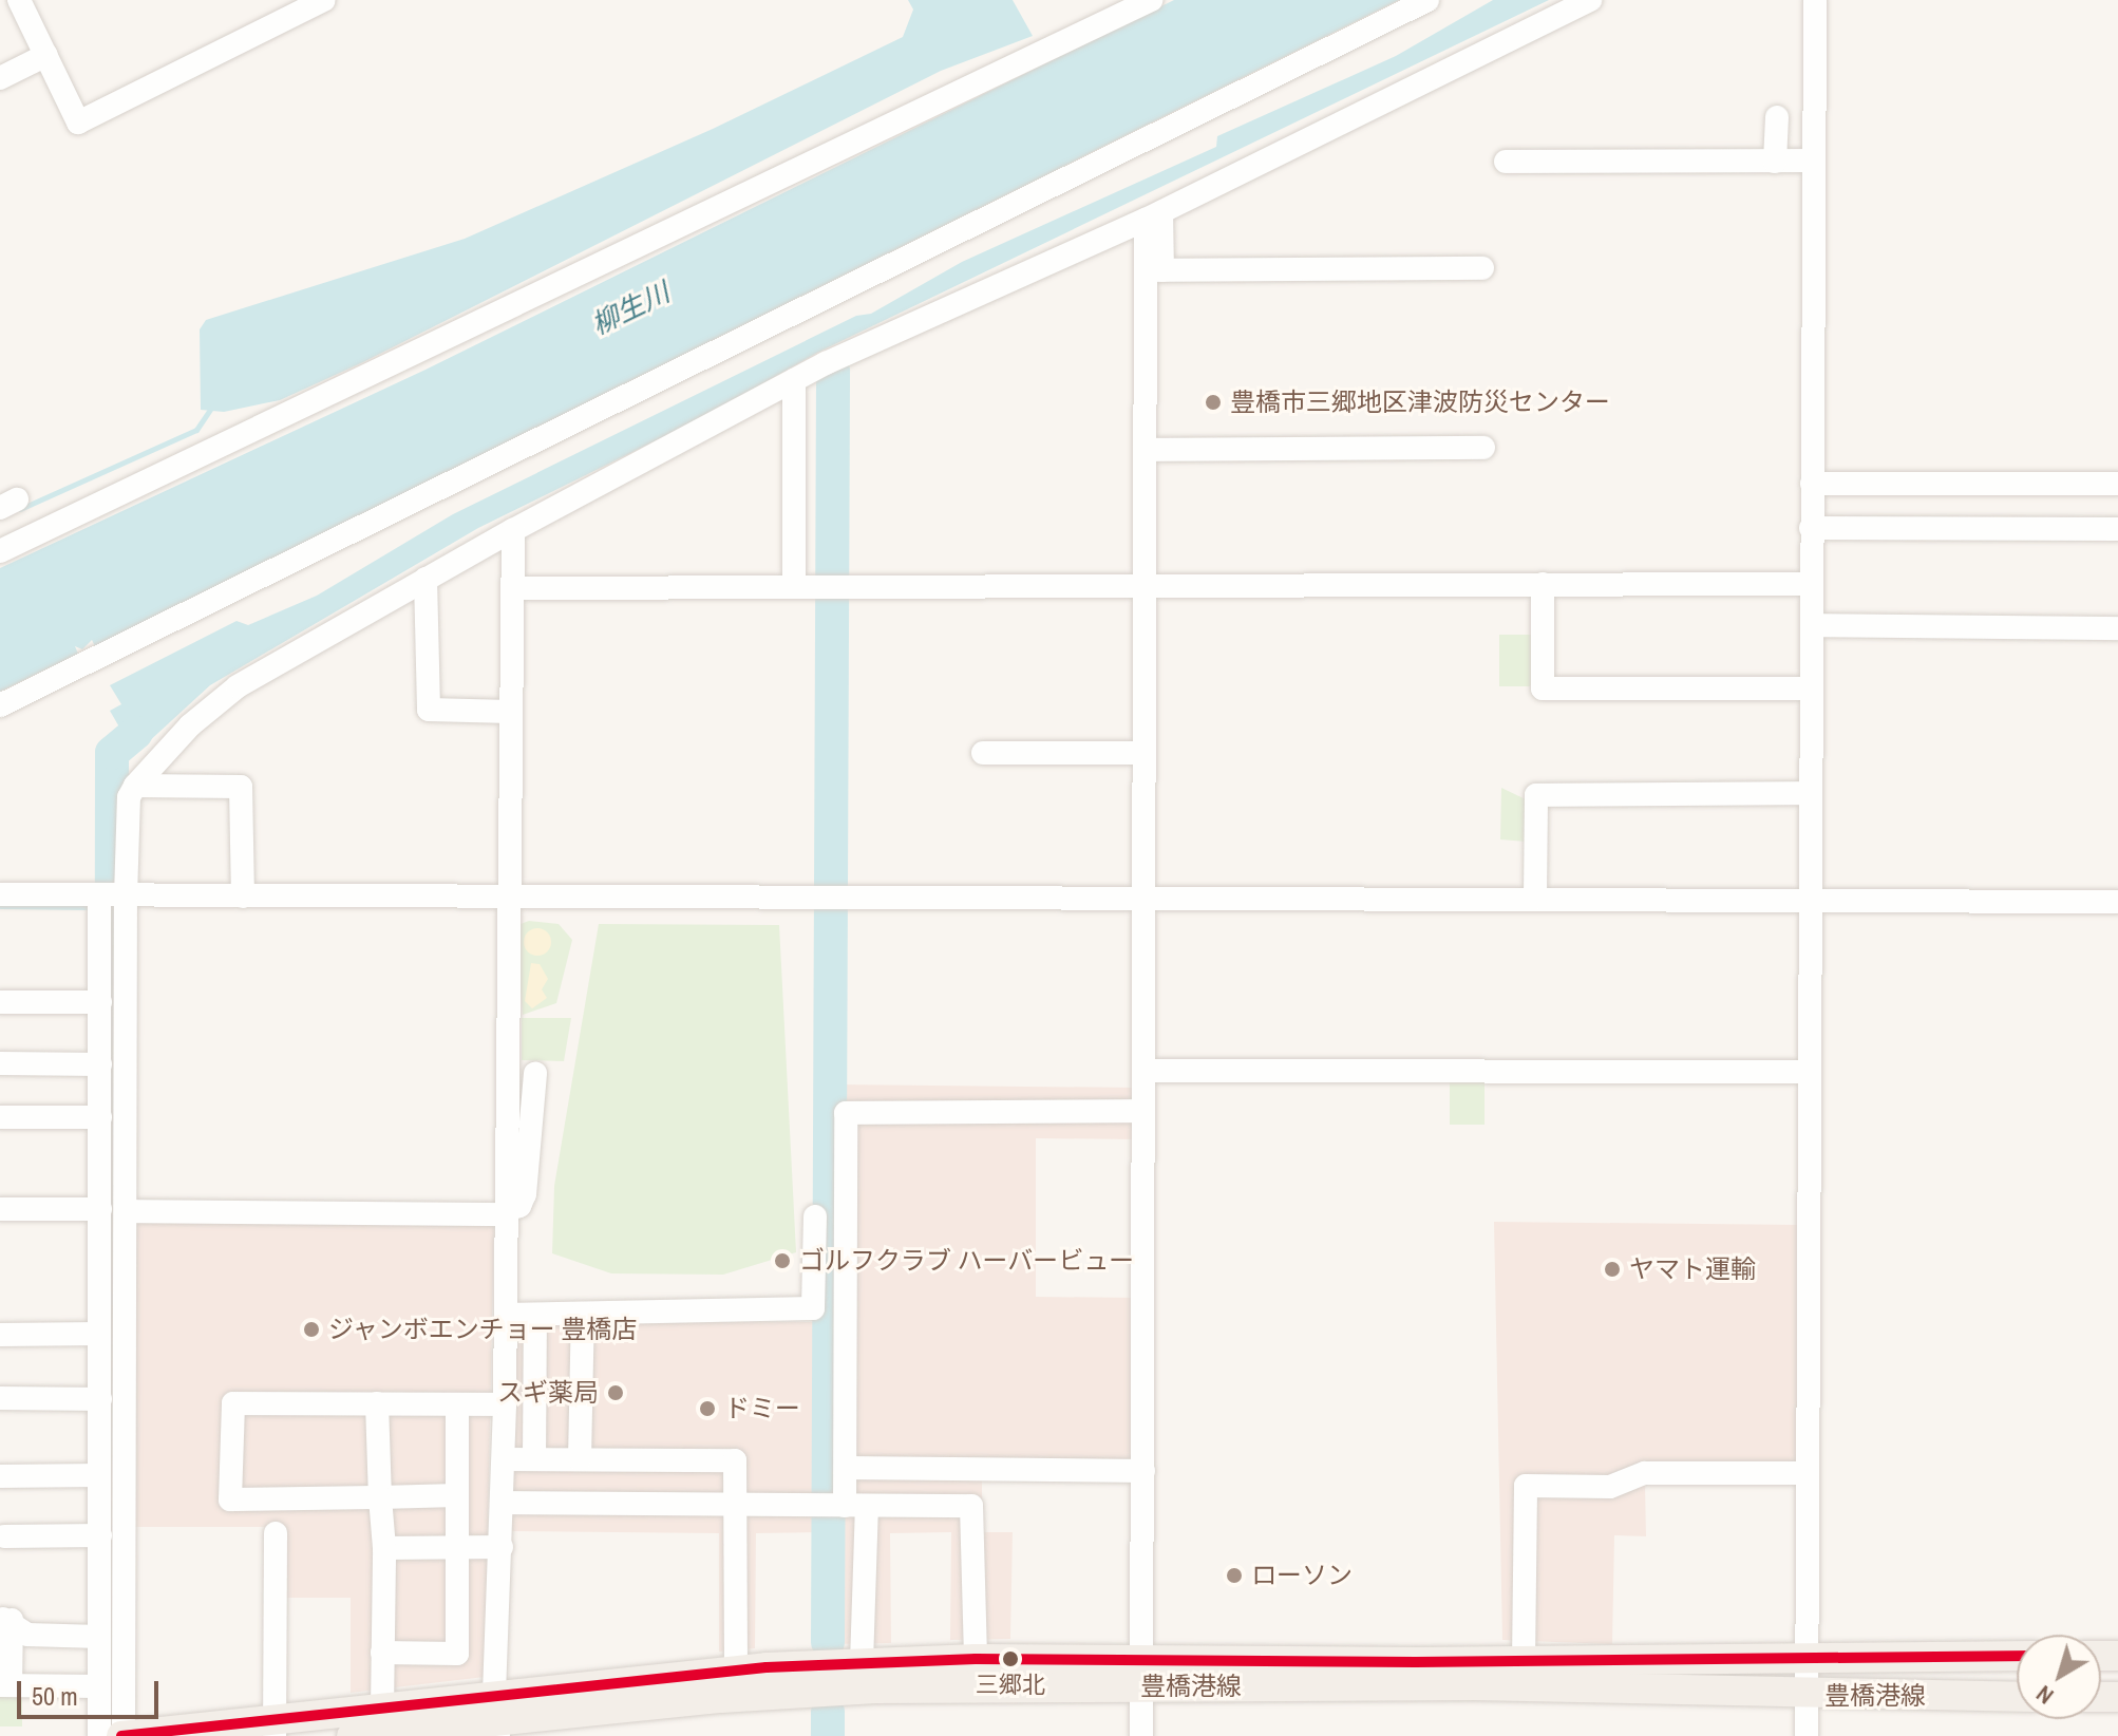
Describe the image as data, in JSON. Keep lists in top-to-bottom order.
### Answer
{
  "streets": {
    "main road": ["豊橋港線"]
  },
  "water": ["柳生川"],
  "places": [
    "豊橋市三郷地区津波防災センター",
    "ゴルフクラブ ハーバービュー",
    "ヤマト運輸",
    "ジャンボエンチョー 豊橋店",
    "スギ薬局",
    "ドミー",
    "ローソン",
    "三郷北"
  ],
  "scale_bar": "50 m",
  "north": "bottom left"
}
